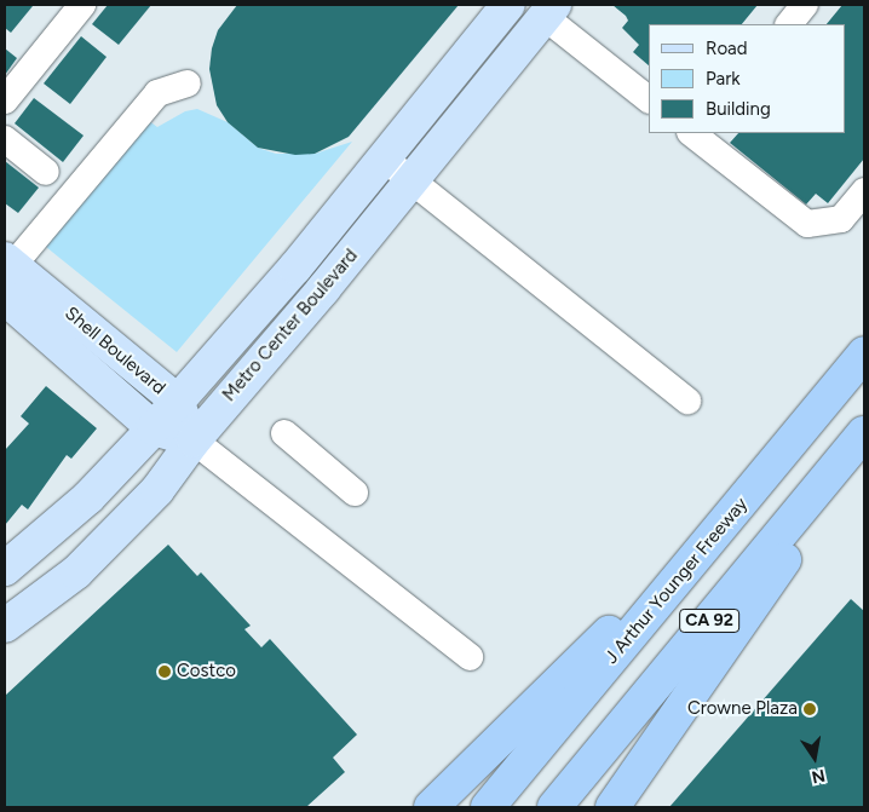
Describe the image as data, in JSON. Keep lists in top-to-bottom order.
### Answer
{
  "streets": {
    "highway": ["J Arthur Younger Freeway", "CA 92"],
    "main road": ["Metro Center Boulevard", "Shell Boulevard"]
  },
  "crossings": [
    ["Metro Center Boulevard", "Shell Boulevard"]
  ],
  "places": ["Costco", "Crowne Plaza"],
  "legend": ["Road", "Park", "Building"],
  "north": "bottom"
}
